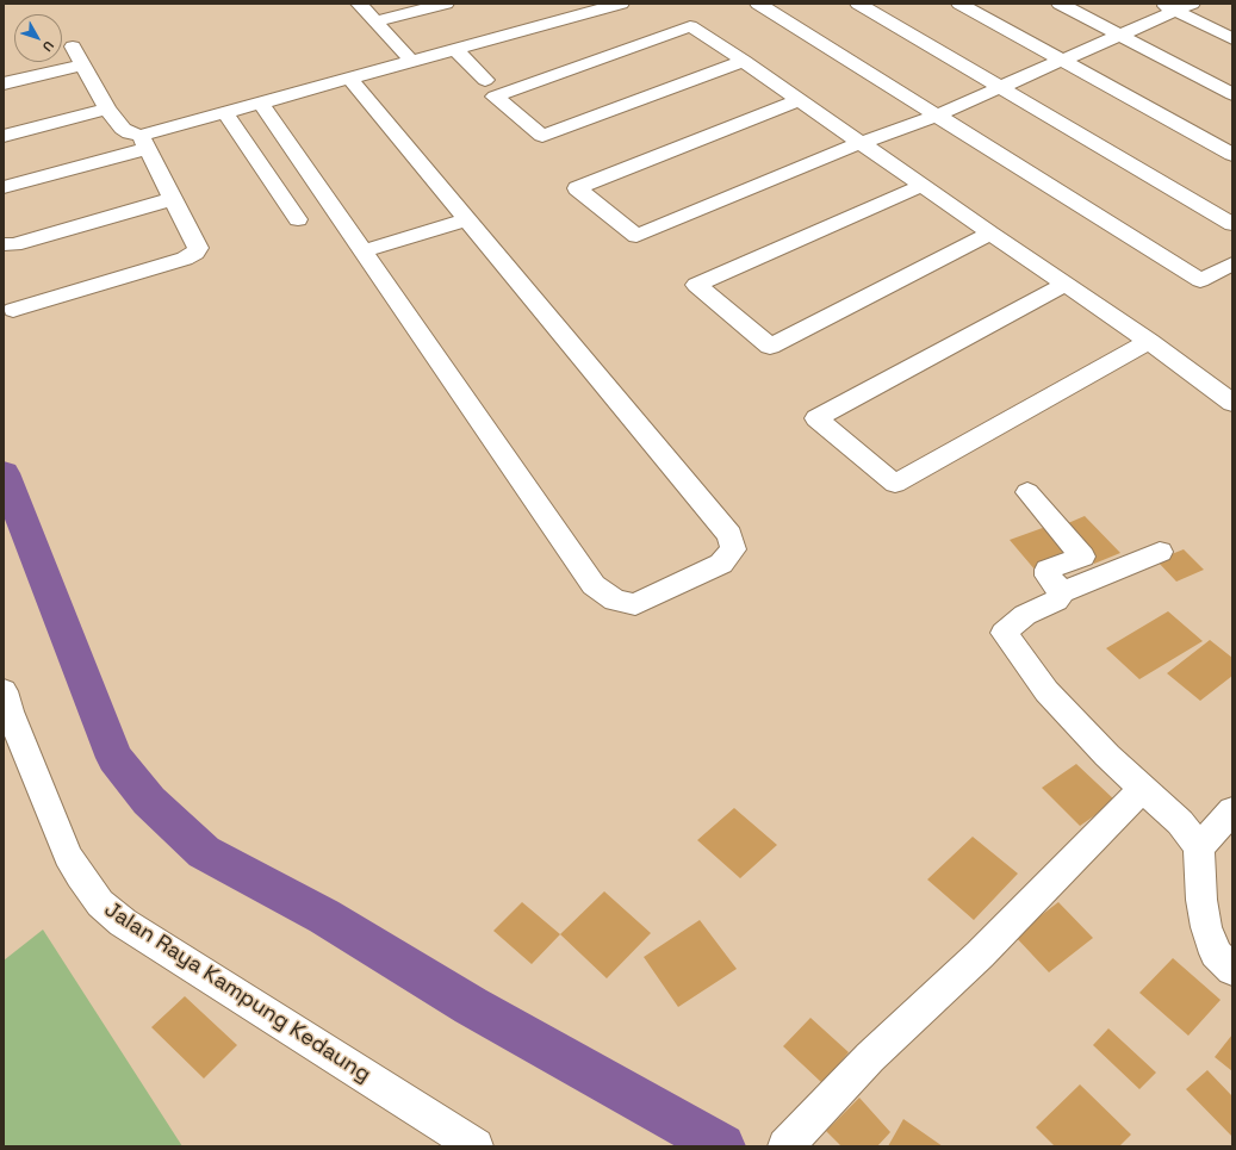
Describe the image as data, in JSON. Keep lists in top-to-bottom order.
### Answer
{
  "streets": {
    "street": ["Jalan Raya Kampung Kedaung"]
  },
  "north": "bottom right"
}
